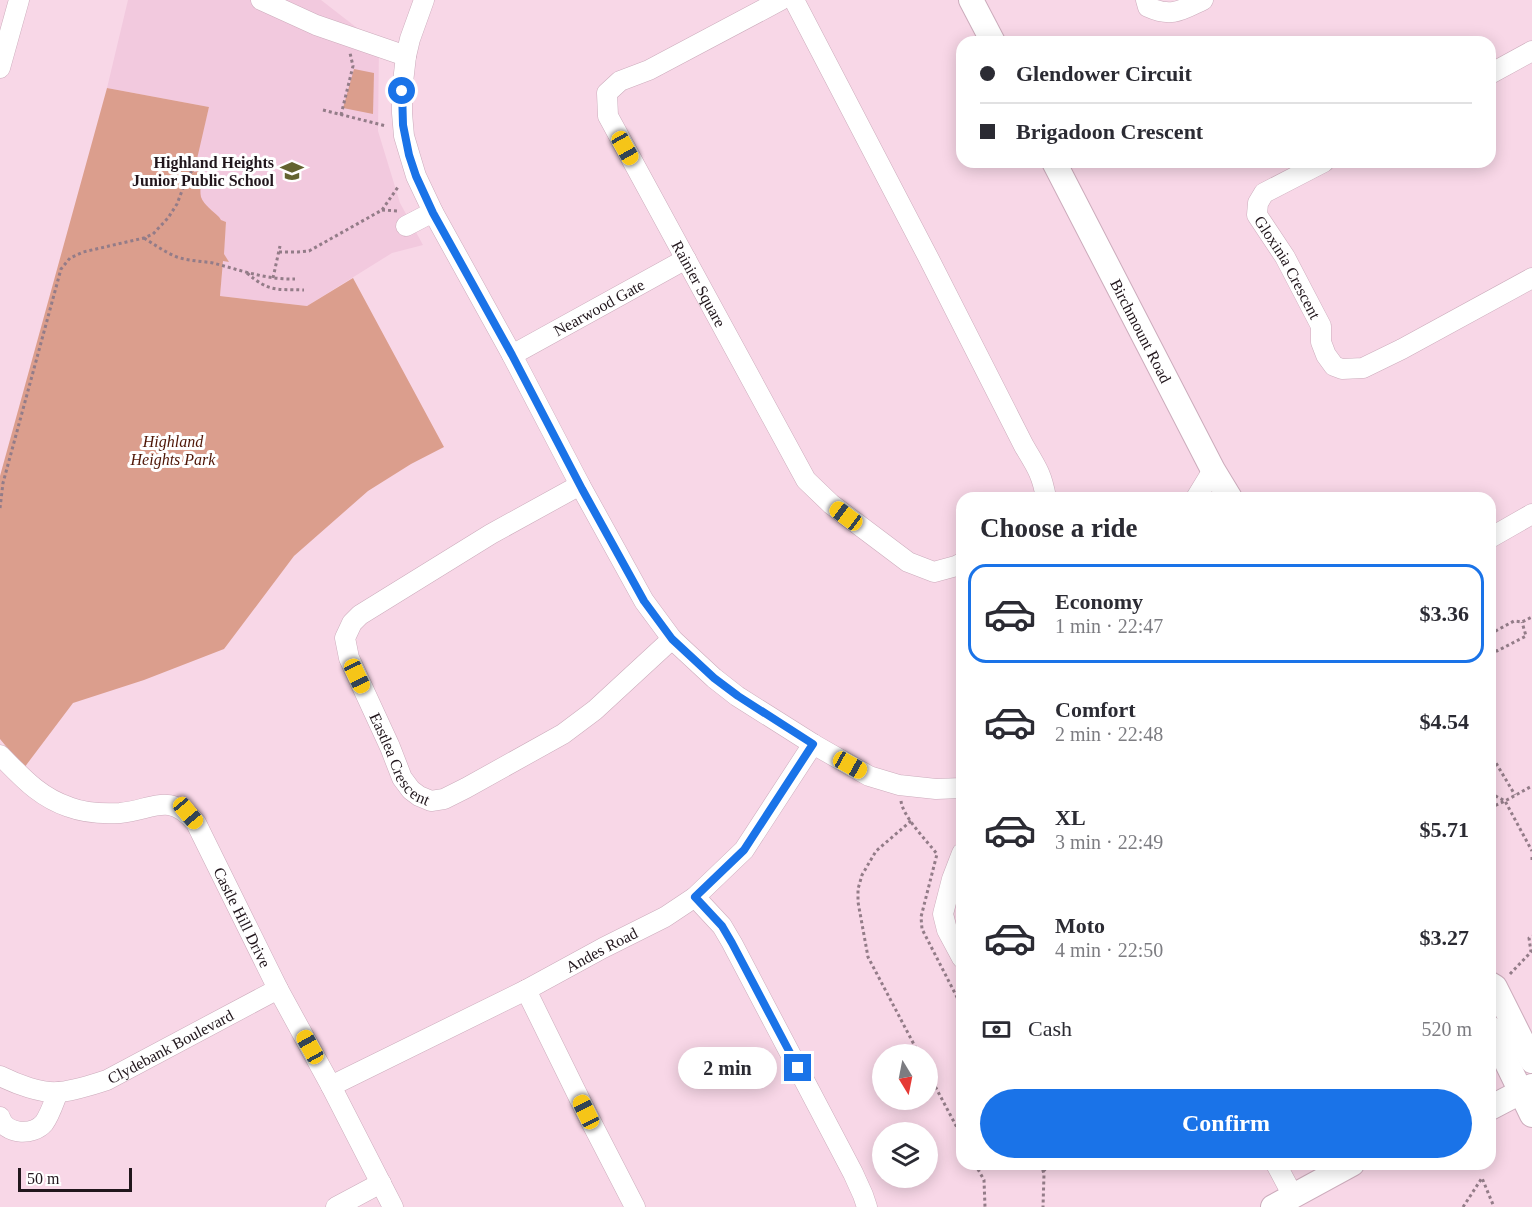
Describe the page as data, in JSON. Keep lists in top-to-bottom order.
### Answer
{
  "streets": {
    "main road": ["Birchmount Road"],
    "street": [
      "Gloxinia Crescent",
      "Rainier Square",
      "Nearwood Gate",
      "Eastlea Crescent",
      "Castle Hill Drive",
      "Andes Road",
      "Clydebank Boulevard"
    ]
  },
  "crossings": [
    ["Rainier Square", "Nearwood Gate"],
    ["Castle Hill Drive", "Andes Road"],
    ["Castle Hill Drive", "Clydebank Boulevard"]
  ],
  "parks": ["Highland Heights Park"],
  "places": {
    "school or university": ["Highland Heights Junior Public School"]
  },
  "scale_bar": "50 m",
  "north": "bottom",
  "page": {
    "banner": ["Glendower Circuit", "Brigadoon Crescent"],
    "heading": "Choose a ride",
    "list": [
      {
        "name": "Economy",
        "note": "1 min · 22:47",
        "value": "$3.36"
      },
      {
        "name": "Comfort",
        "note": "2 min · 22:48",
        "value": "$4.54"
      },
      {
        "name": "XL",
        "note": "3 min · 22:49",
        "value": "$5.71"
      },
      {
        "name": "Moto",
        "note": "4 min · 22:50",
        "value": "$3.27"
      }
    ],
    "pay": ["Cash", "520 m"],
    "bubble": "2 min",
    "buttons": "Confirm",
    "scale": "50 m"
  }
}
